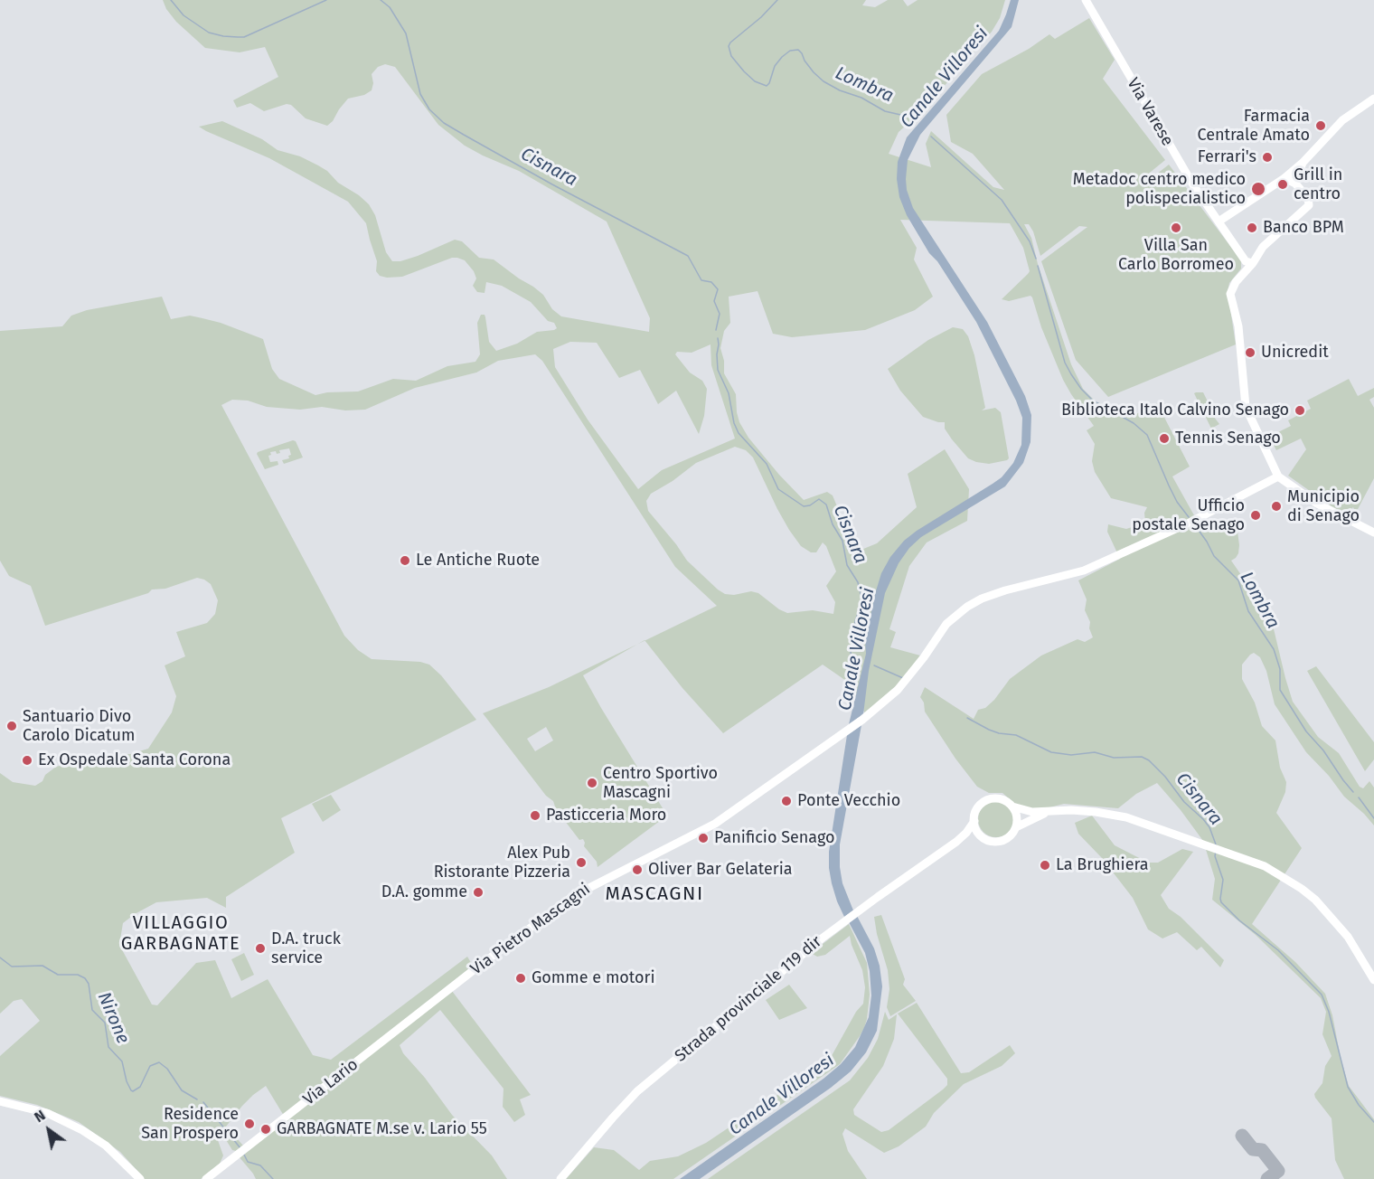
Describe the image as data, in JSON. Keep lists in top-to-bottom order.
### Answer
{
  "streets": {
    "street": [
      "Via Varese",
      "Via Pietro Mascagni",
      "Strada provinciale 119 dir",
      "Via Lario"
    ]
  },
  "crossings": [
    ["Via Pietro Mascagni", "Via Lario"]
  ],
  "districts": ["MASCAGNI", "VILLAGGIO GARBAGNATE"],
  "water": [
    "Canale Villoresi",
    "Lombra",
    "Cisnara",
    "Nirone"
  ],
  "places": [
    "Farmacia Centrale Amato",
    "Ferrari's",
    "Grill in centro",
    "Metadoc centro medico polispecialistico",
    "Villa San Carlo Borromeo",
    "Banco BPM",
    "Unicredit",
    "Biblioteca Italo Calvino Senago",
    "Tennis Senago",
    "Municipio di Senago",
    "Ufficio postale Senago",
    "Le Antiche Ruote",
    "Santuario Divo Carolo Dicatum",
    "Ex Ospedale Santa Corona",
    "Centro Sportivo Mascagni",
    "Ponte Vecchio",
    "Pasticceria Moro",
    "Panificio Senago",
    "Alex Pub Ristorante Pizzeria",
    "La Brughiera",
    "Oliver Bar Gelateria",
    "D.A. gomme",
    "D.A. truck service",
    "Gomme e motori",
    "Residence San Prospero",
    "GARBAGNATE M.se v. Lario 55"
  ],
  "north": "top left"
}
